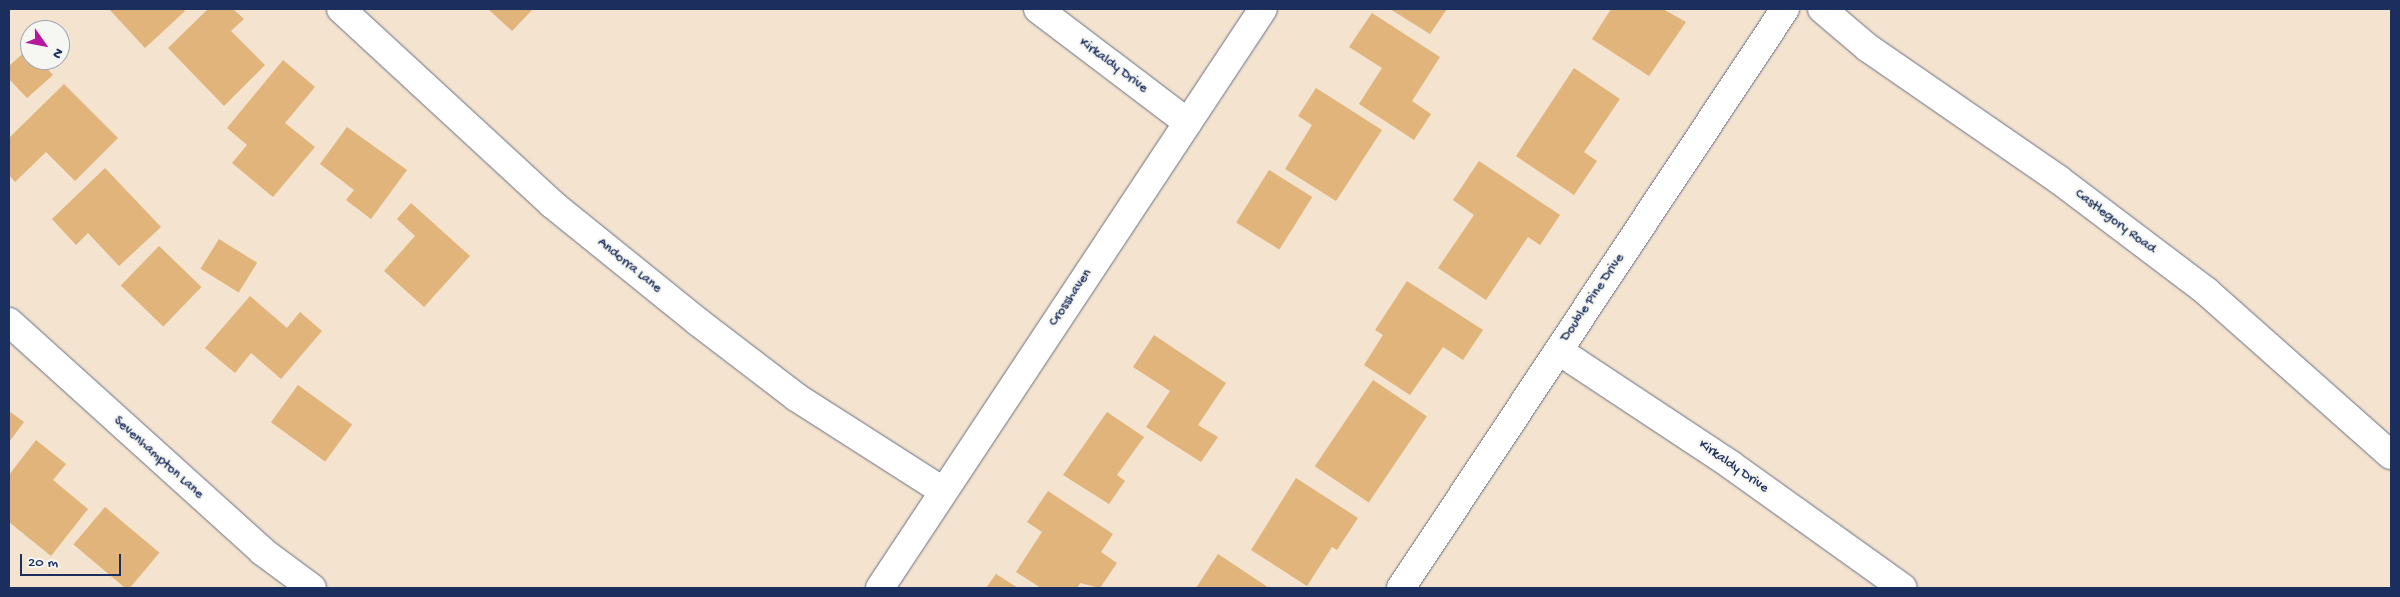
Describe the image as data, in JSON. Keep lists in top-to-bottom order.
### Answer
{
  "streets": {
    "street": [
      "Kirkaldy Drive",
      "Castlegory Road",
      "Andorra Lane",
      "Crosshaven",
      "Double Pine Drive",
      "Sevenhampton Lane"
    ]
  },
  "crossings": [
    ["Kirkaldy Drive", "Crosshaven"],
    ["Kirkaldy Drive", "Double Pine Drive"],
    ["Andorra Lane", "Crosshaven"]
  ],
  "scale_bar": "20 m",
  "north": "bottom right"
}
